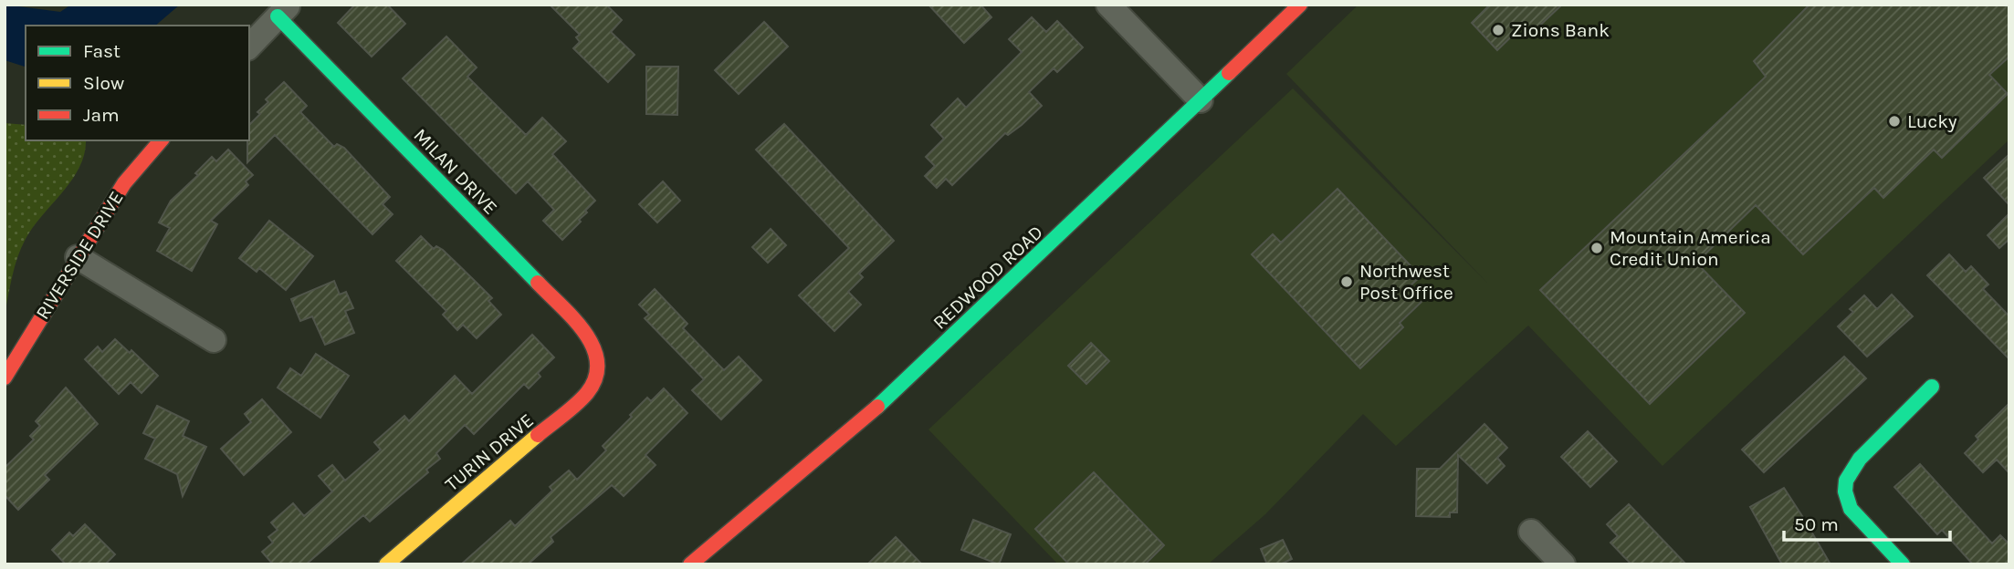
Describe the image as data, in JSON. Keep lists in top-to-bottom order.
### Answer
{
  "streets": {
    "street": [
      "MILAN DRIVE",
      "RIVERSIDE DRIVE",
      "REDWOOD ROAD",
      "TURIN DRIVE"
    ]
  },
  "crossings": [
    ["MILAN DRIVE", "TURIN DRIVE"]
  ],
  "places": [
    "Zions Bank",
    "Lucky",
    "Mountain America Credit Union",
    "Northwest Post Office"
  ],
  "legend": ["Fast", "Slow", "Jam"],
  "scale_bar": "50 m"
}
